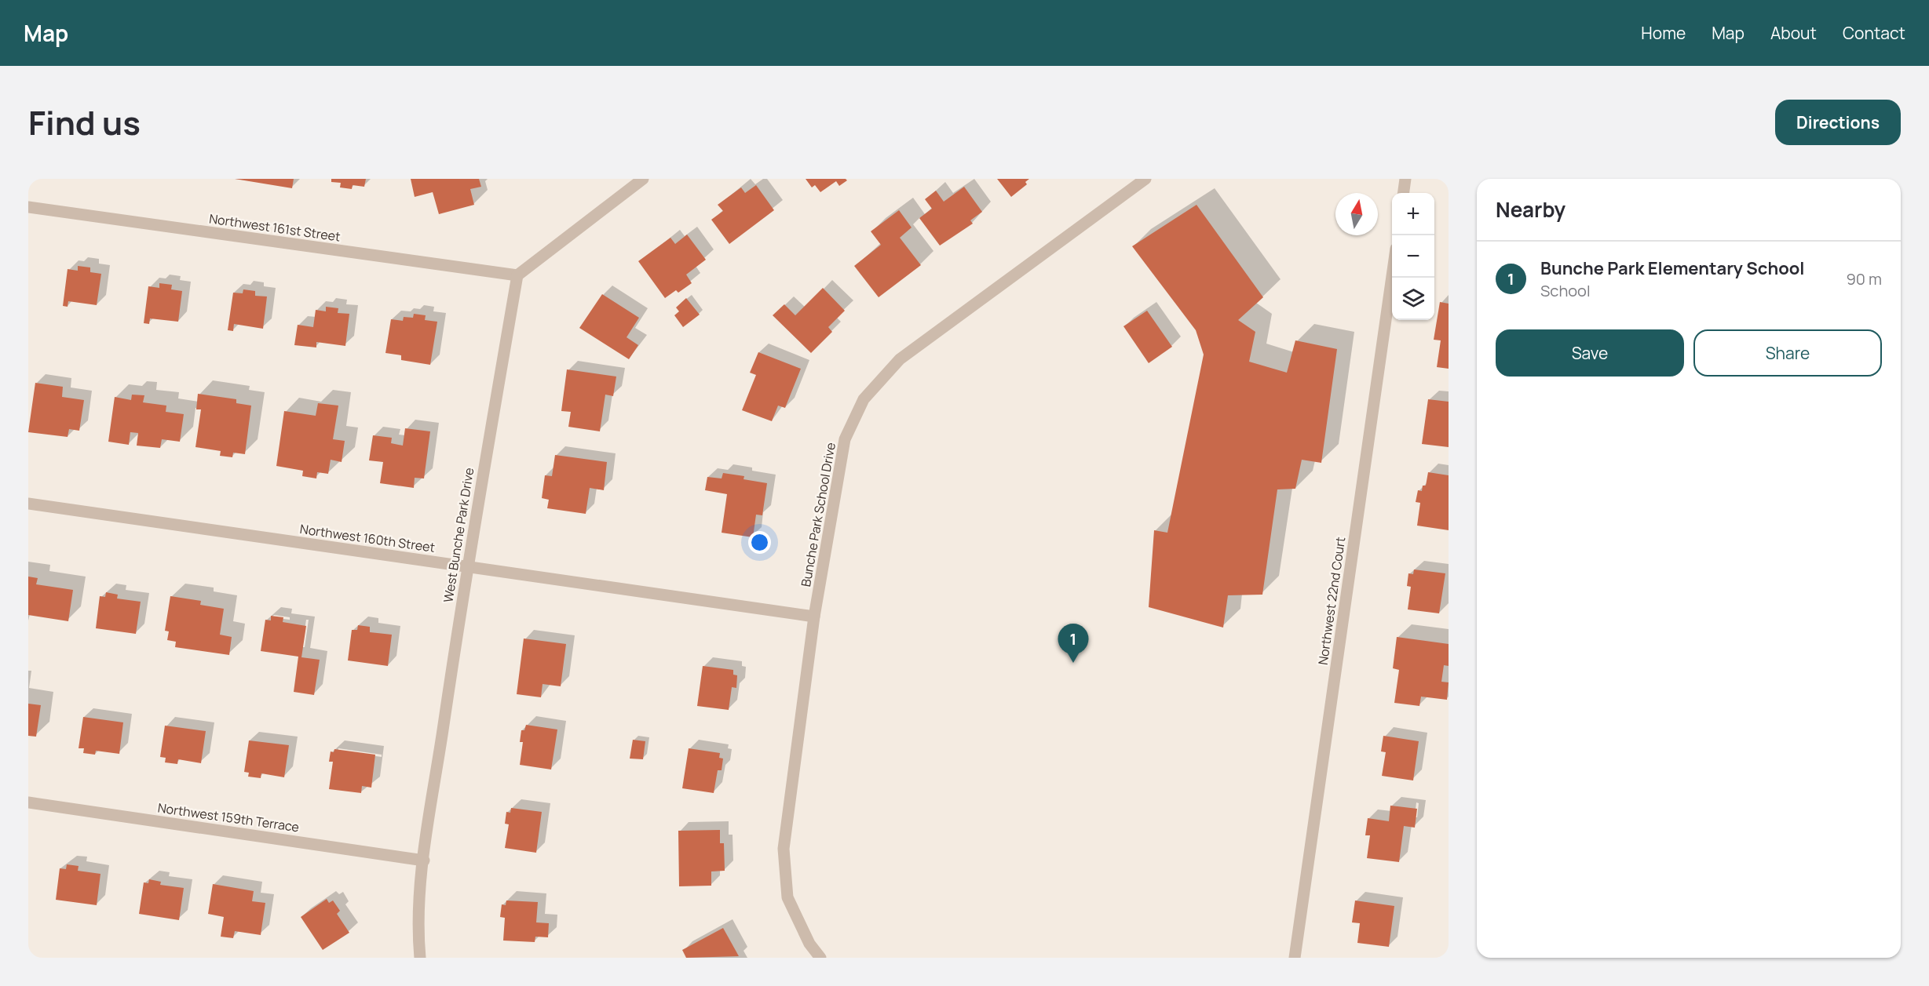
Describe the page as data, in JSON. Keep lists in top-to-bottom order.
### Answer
{
  "streets": {
    "street": [
      "Northwest 161st Street",
      "Bunche Park School Drive",
      "West Bunche Park Drive",
      "Northwest 160th Street",
      "Northwest 22nd Court",
      "Northwest 159th Terrace"
    ]
  },
  "crossings": [
    ["Northwest 161st Street", "West Bunche Park Drive"],
    ["Bunche Park School Drive", "Northwest 160th Street"],
    ["West Bunche Park Drive", "Northwest 160th Street"],
    ["West Bunche Park Drive", "Northwest 159th Terrace"]
  ],
  "north": "top",
  "page": {
    "header": "Map",
    "nav": [
      "Home",
      "Map",
      "About",
      "Contact"
    ],
    "title": "Find us",
    "buttons": [
      "Directions",
      ["Save", "Share"]
    ],
    "heading": "Nearby",
    "map_buttons": ["+", "−"],
    "list": [
      {
        "mark": "1",
        "name": "Bunche Park Elementary School",
        "note": "School",
        "value": "90 m"
      }
    ],
    "pins": "1"
  }
}
